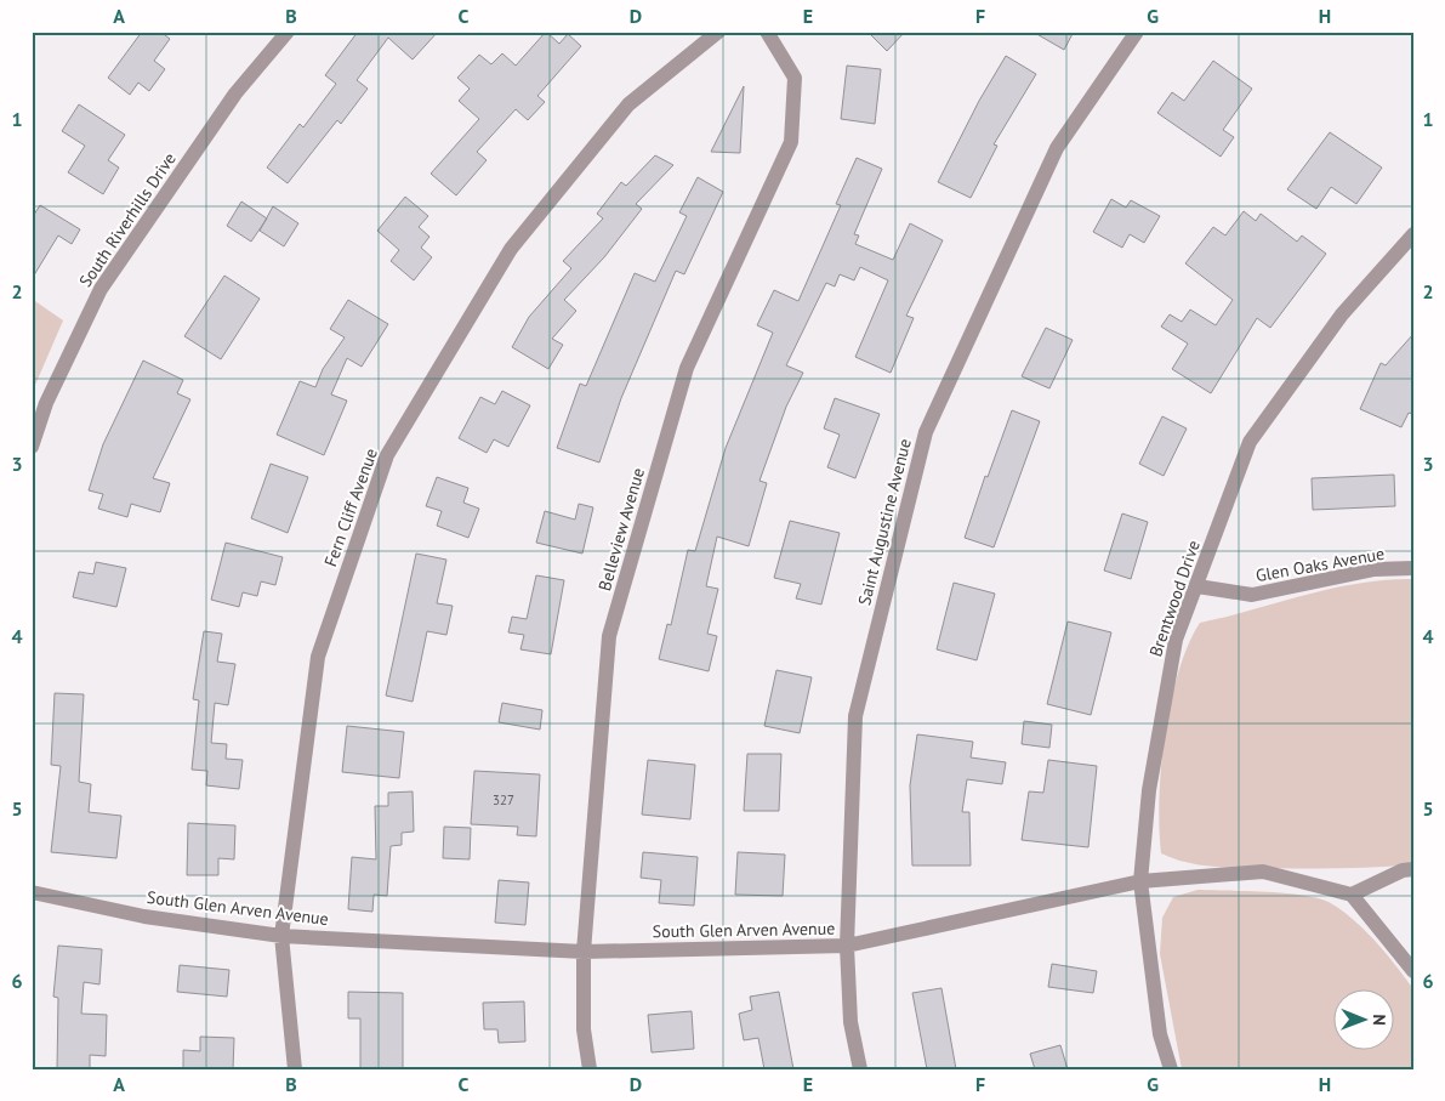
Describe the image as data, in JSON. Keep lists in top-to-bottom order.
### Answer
{
  "streets": {
    "street": [
      "South Riverhills Drive",
      "Fern Cliff Avenue",
      "Saint Augustine Avenue",
      "Belleview Avenue",
      "Glen Oaks Avenue",
      "Brentwood Drive",
      "South Glen Arven Avenue"
    ]
  },
  "crossings": [
    ["Fern Cliff Avenue", "South Glen Arven Avenue"],
    ["Saint Augustine Avenue", "South Glen Arven Avenue"],
    ["Belleview Avenue", "South Glen Arven Avenue"],
    ["Glen Oaks Avenue", "Brentwood Drive"],
    ["Brentwood Drive", "South Glen Arven Avenue"]
  ],
  "house_numbers": ["327"],
  "north": "right",
  "grid": {
    "columns": [
      "A",
      "B",
      "C",
      "D",
      "E",
      "F",
      "G",
      "H"
    ],
    "rows": [
      "1",
      "2",
      "3",
      "4",
      "5",
      "6"
    ]
  }
}
